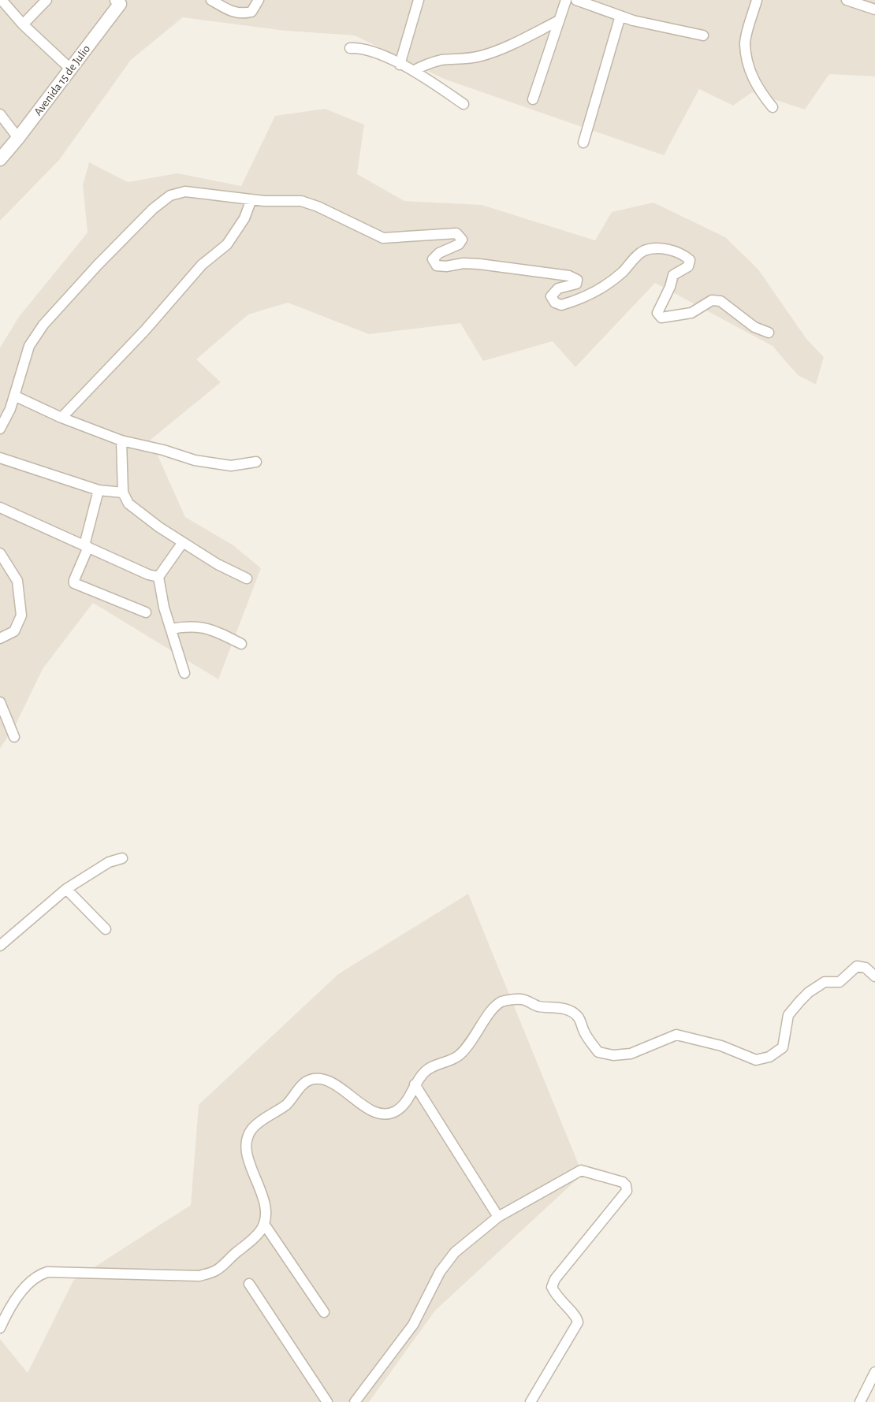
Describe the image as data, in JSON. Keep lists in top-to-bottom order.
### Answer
{
  "streets": {
    "street": ["Avenida 15 de Julio"]
  }
}
